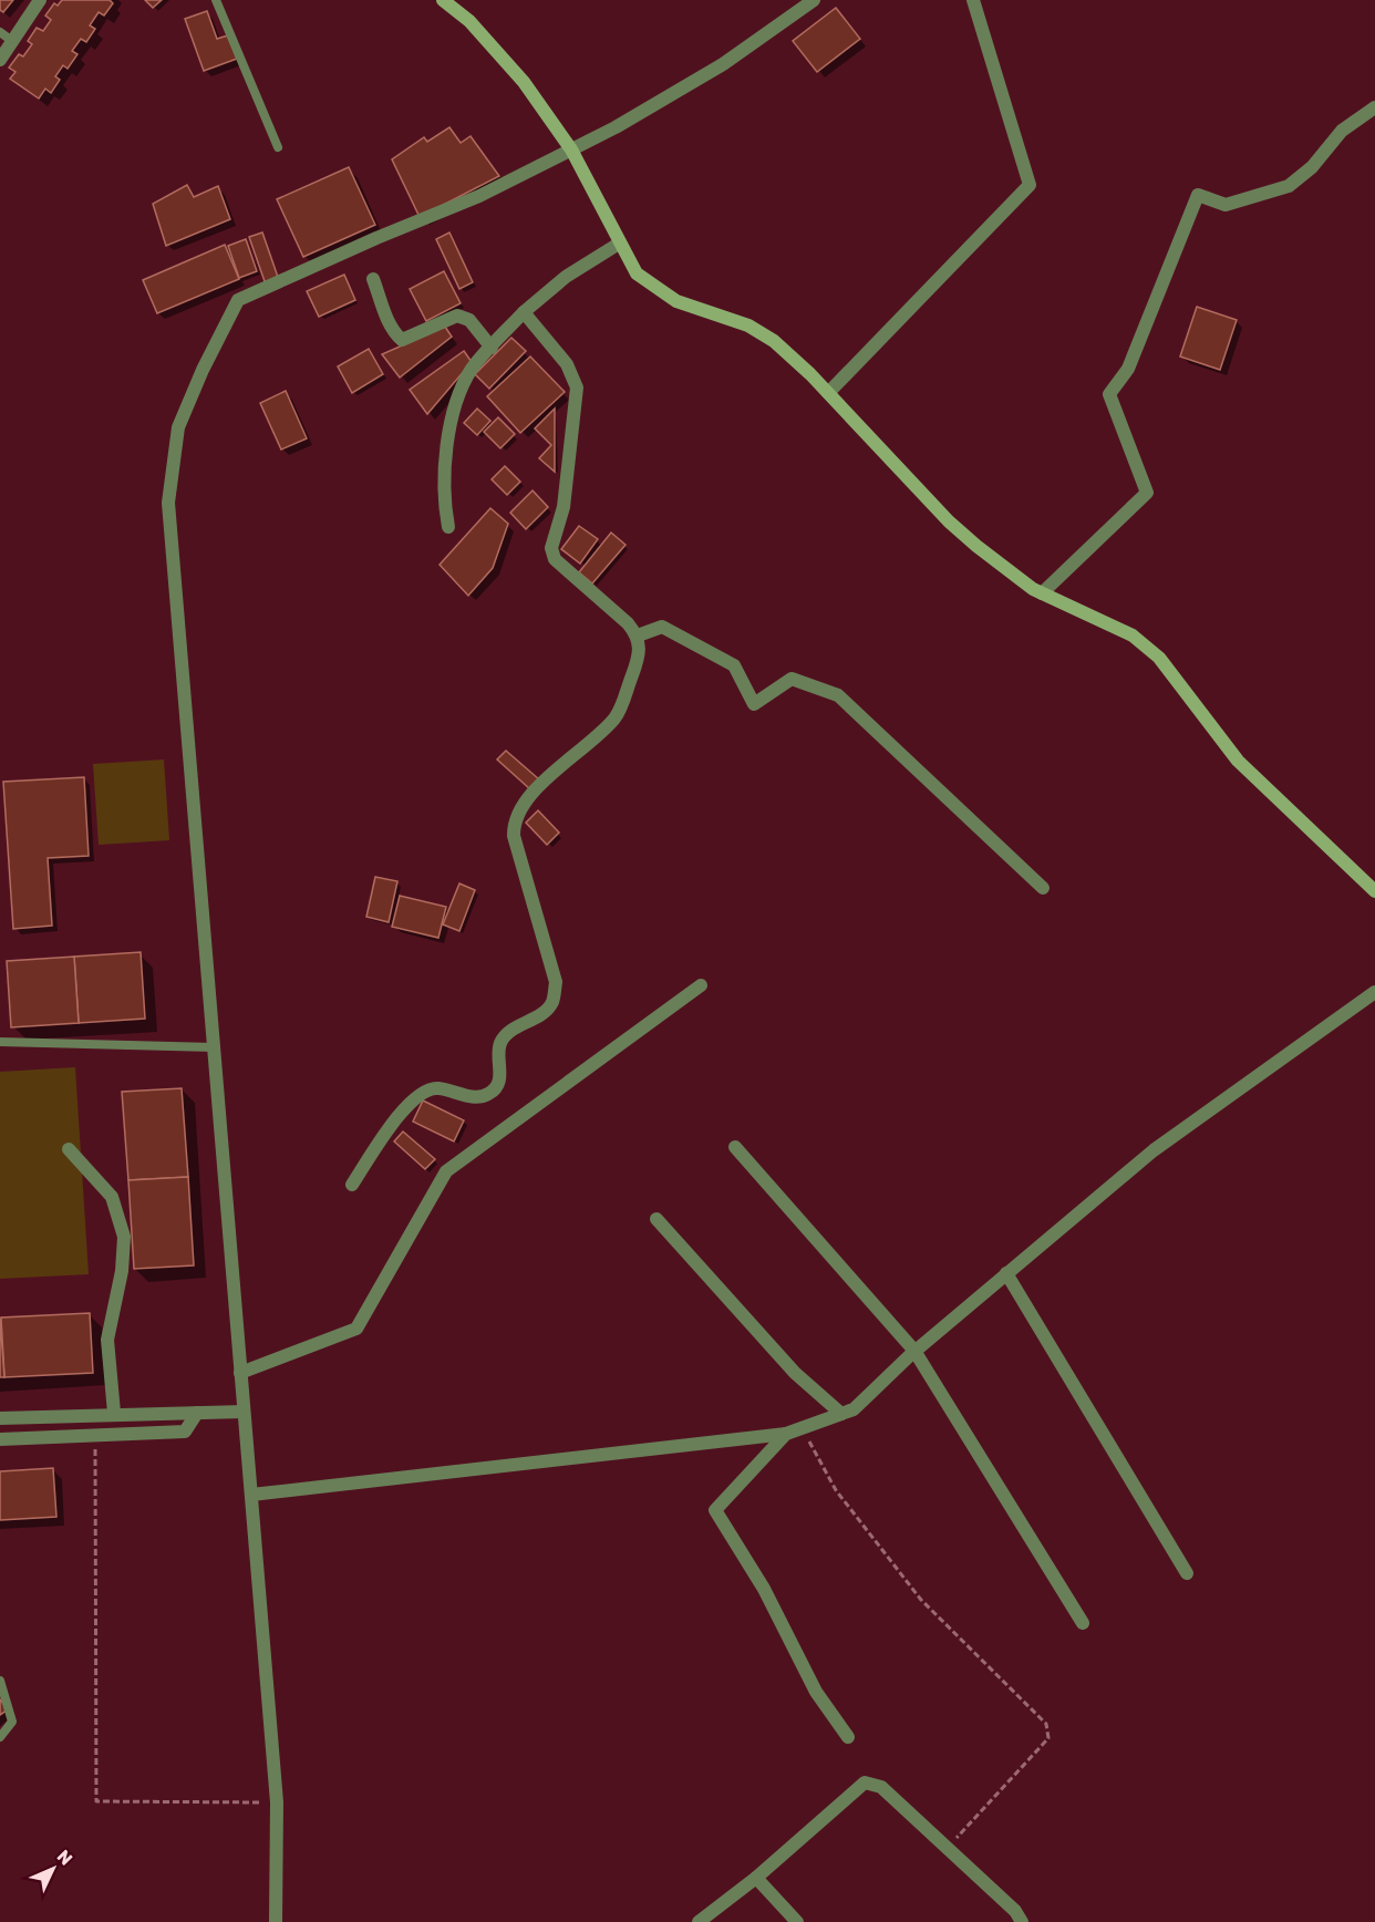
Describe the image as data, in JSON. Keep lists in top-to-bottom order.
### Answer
{
  "north": "top right"
}
